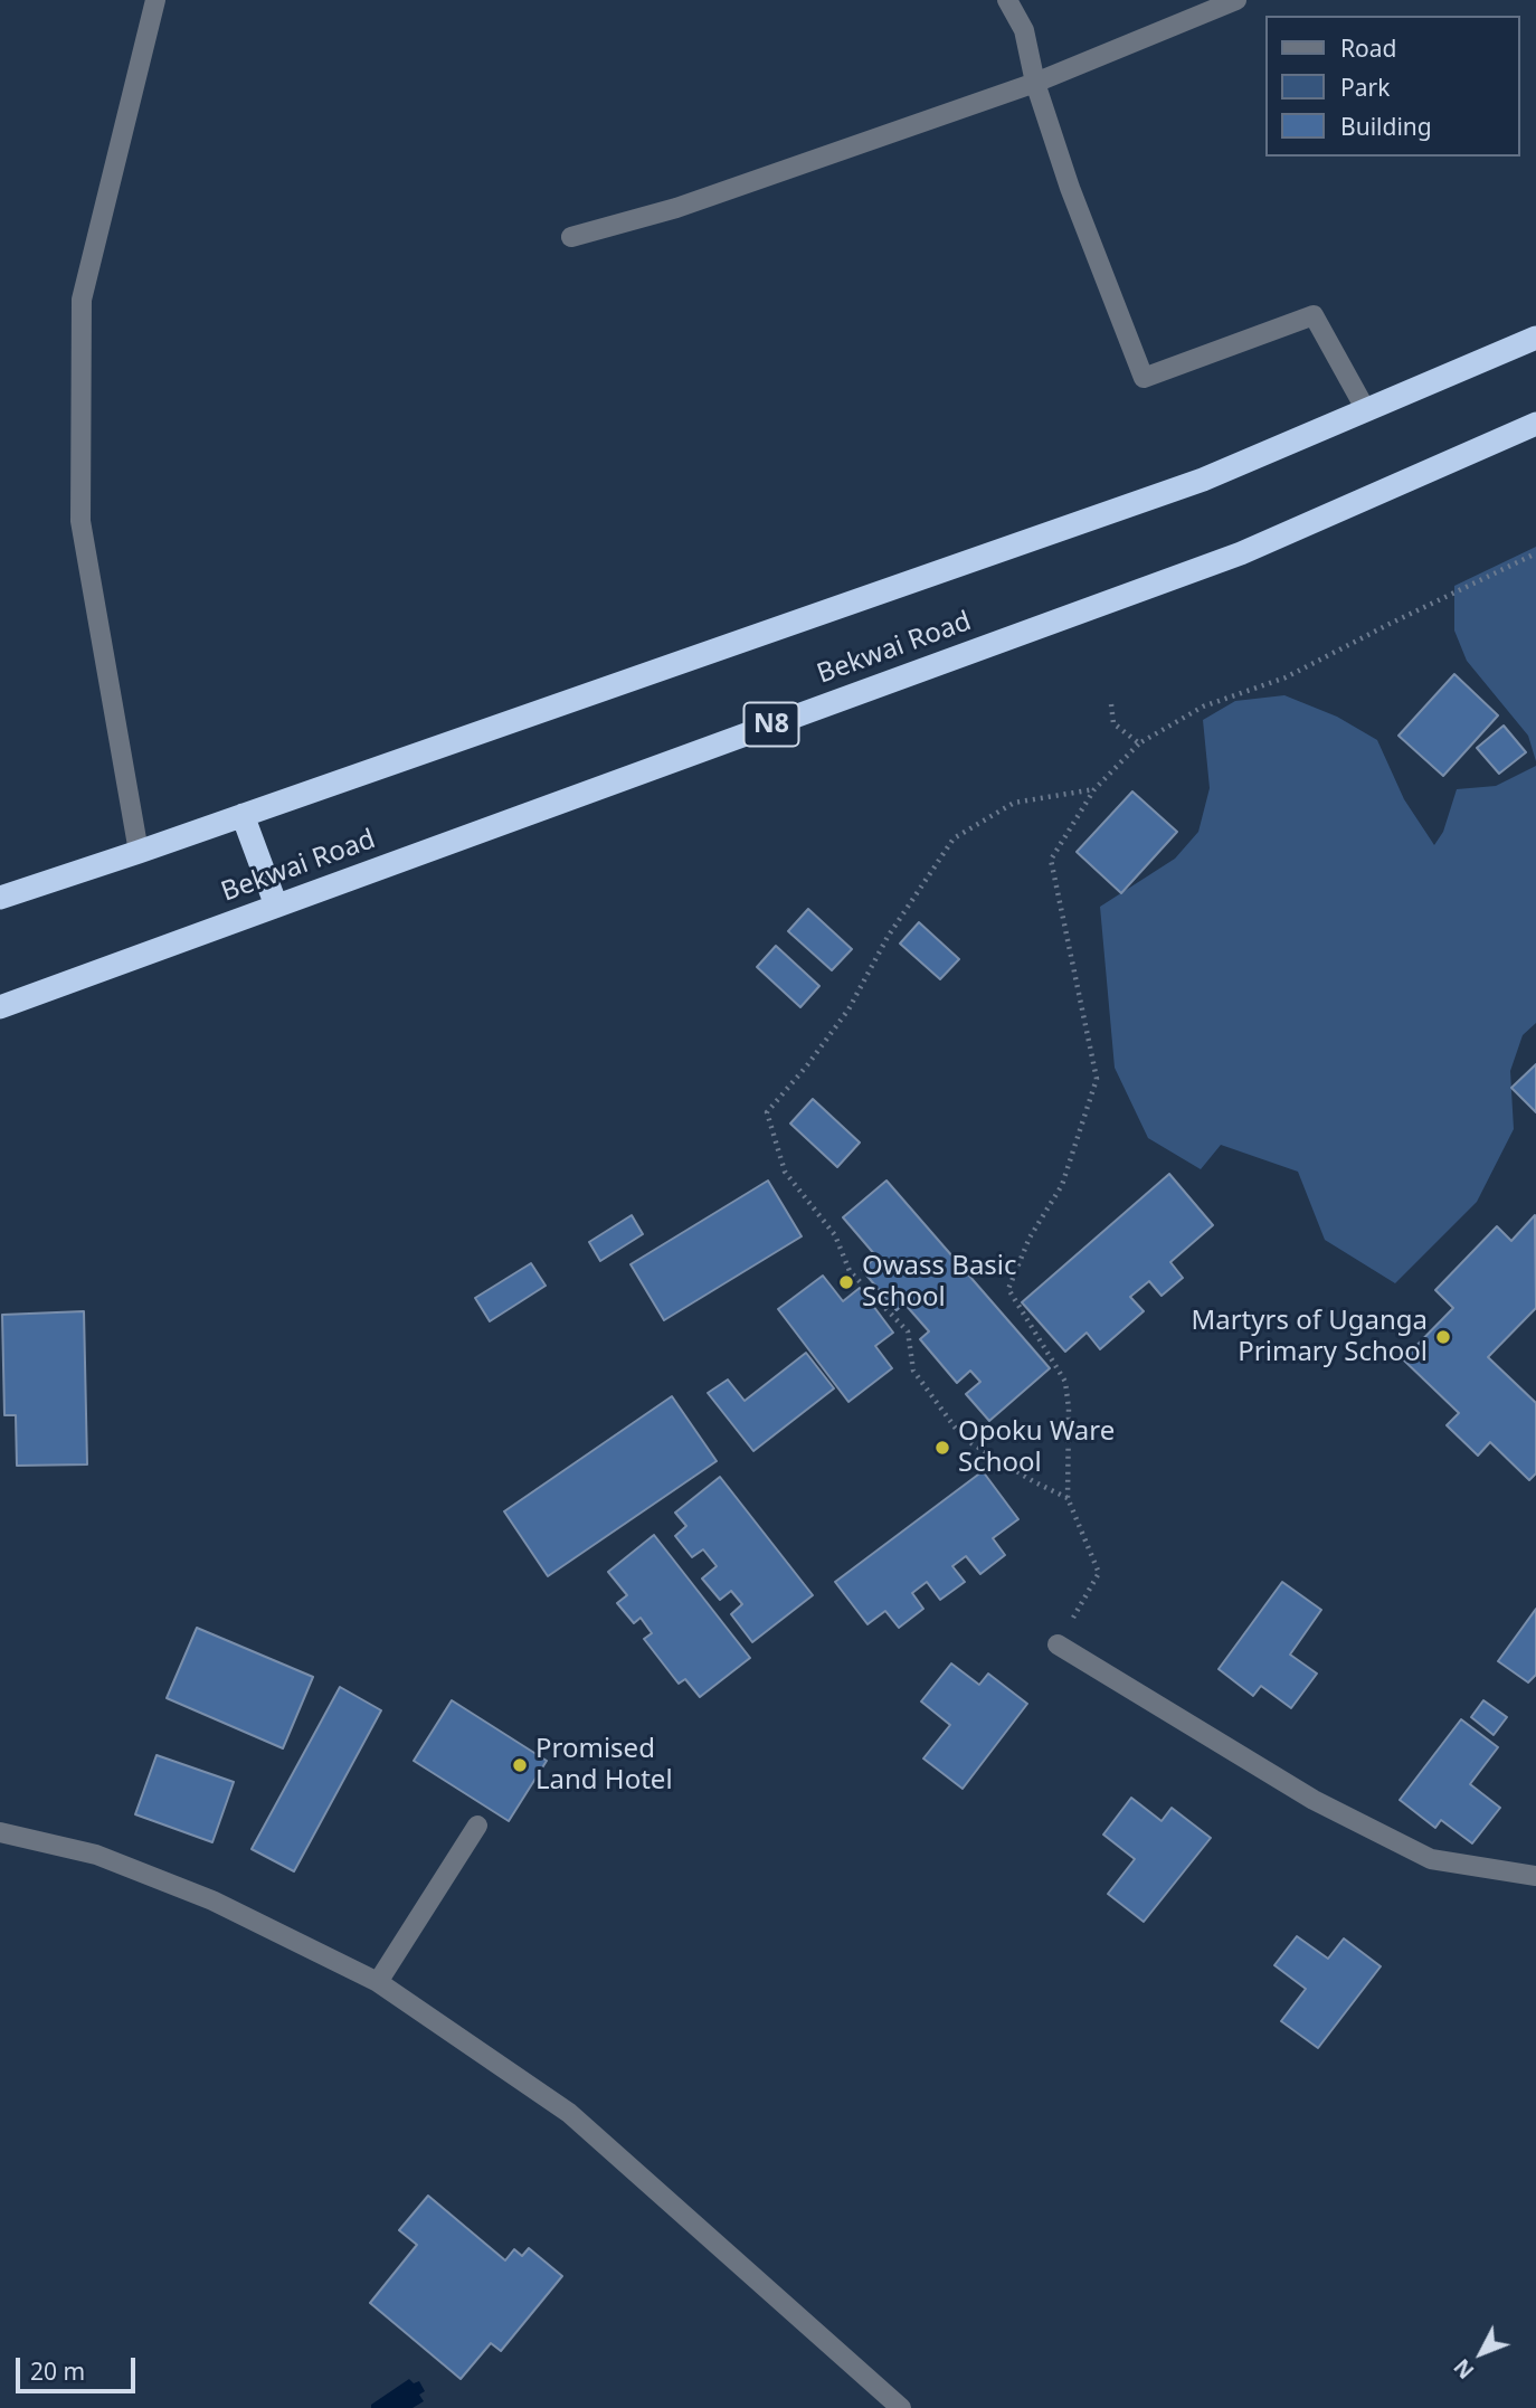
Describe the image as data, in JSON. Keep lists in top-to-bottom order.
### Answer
{
  "streets": {
    "highway": ["Bekwai Road", "N8"]
  },
  "places": [
    "Owass Basic School",
    "Martyrs of Uganga Primary School",
    "Opoku Ware School",
    "Promised Land Hotel"
  ],
  "legend": ["Road", "Park", "Building"],
  "scale_bar": "20 m",
  "north": "bottom left"
}
